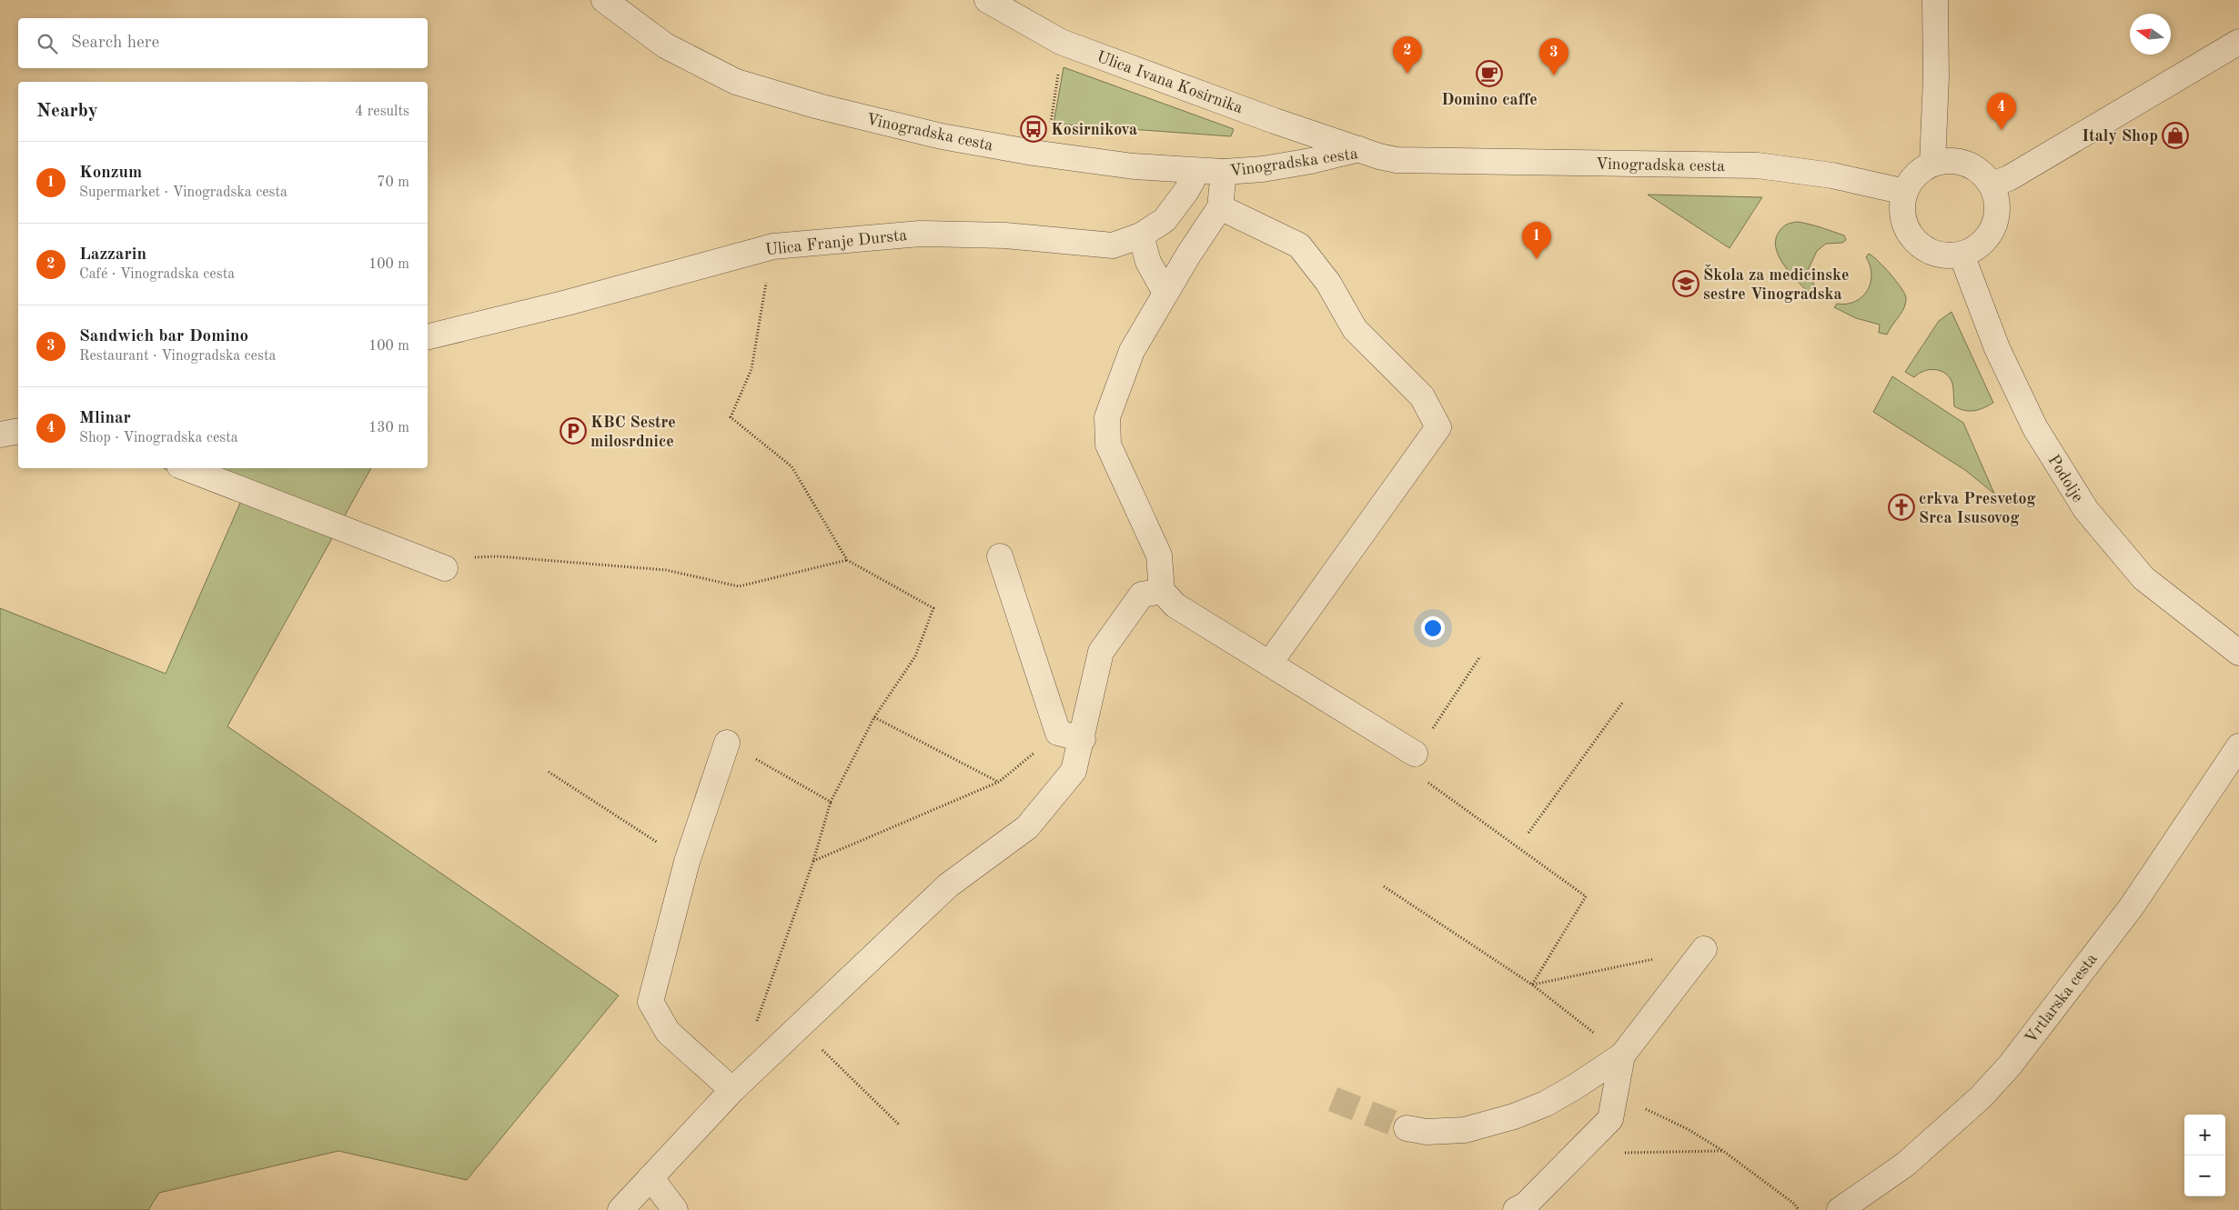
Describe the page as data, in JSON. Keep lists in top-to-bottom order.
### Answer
{
  "streets": {
    "street": [
      "Ulica Ivana Kosirnika",
      "Vinogradska cesta",
      "Ulica Franje Dursta",
      "Podolje",
      "Vrtlarska cesta"
    ]
  },
  "crossings": [
    ["Ulica Ivana Kosirnika", "Vinogradska cesta"],
    ["Vinogradska cesta", "Ulica Franje Dursta"],
    ["Vinogradska cesta", "Podolje"]
  ],
  "places": {
    "cafe": ["Domino caffe"],
    "bus stop": ["Kosirnikova"],
    "shop": ["Italy Shop"],
    "school or university": ["Škola za medicinske sestre Vinogradska"],
    "parking": ["KBC Sestre milosrdnice"],
    "church": ["crkva Presvetog Srca Isusovog"]
  },
  "north": "left",
  "page": {
    "search": "Search here",
    "pins": [
      "2",
      "3",
      "4",
      "1"
    ],
    "heading": ["Nearby", "4 results"],
    "list": [
      {
        "mark": "1",
        "name": "Konzum",
        "note": "Supermarket · Vinogradska cesta",
        "value": "70 m"
      },
      {
        "mark": "2",
        "name": "Lazzarin",
        "note": "Café · Vinogradska cesta",
        "value": "100 m"
      },
      {
        "mark": "3",
        "name": "Sandwich bar Domino",
        "note": "Restaurant · Vinogradska cesta",
        "value": "100 m"
      },
      {
        "mark": "4",
        "name": "Mlinar",
        "note": "Shop · Vinogradska cesta",
        "value": "130 m"
      }
    ],
    "map_buttons": ["+", "−"]
  }
}
